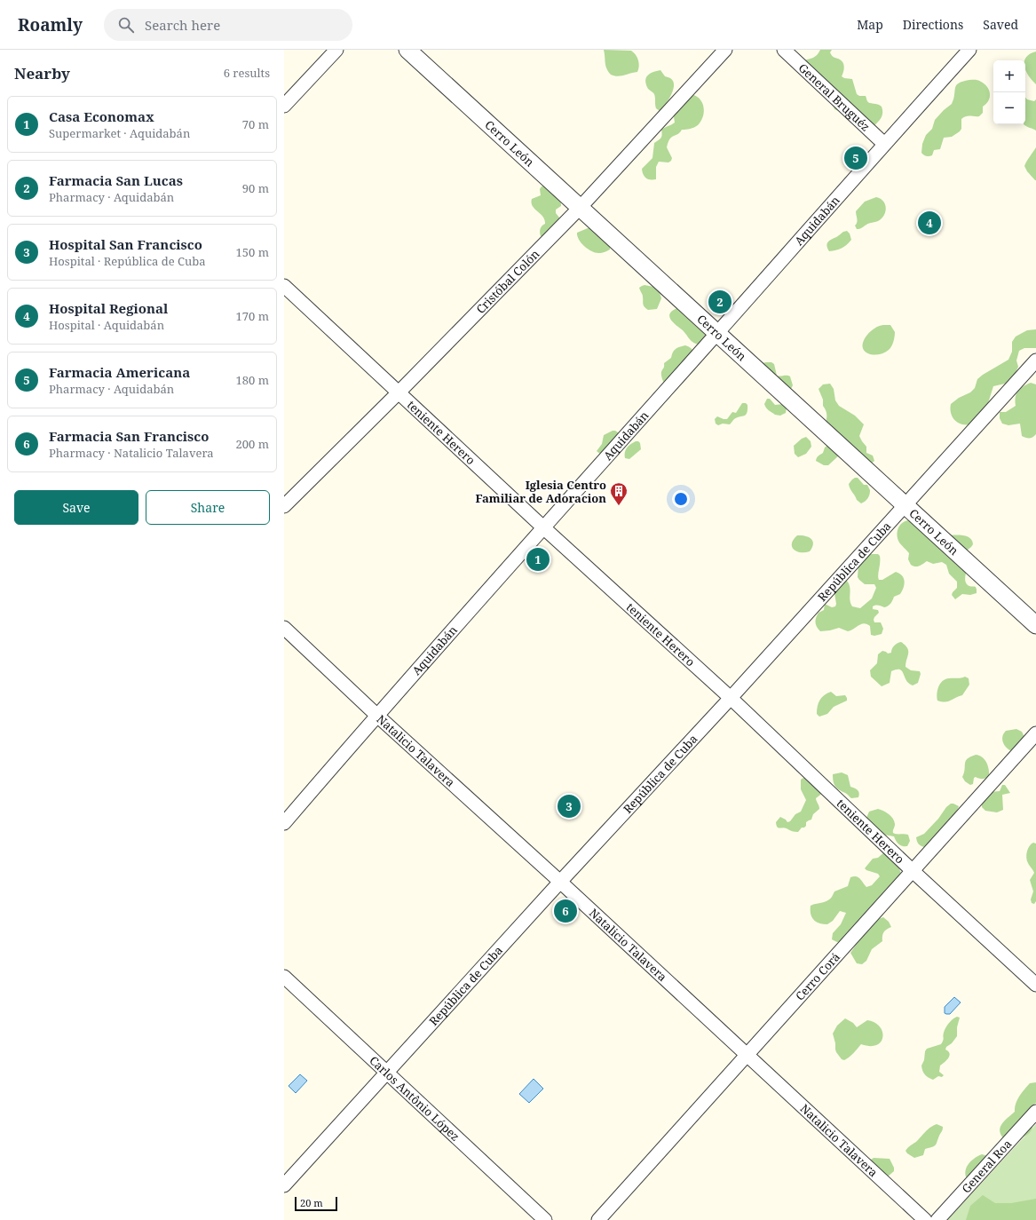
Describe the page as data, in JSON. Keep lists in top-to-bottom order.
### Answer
{
  "streets": {
    "street": [
      "General Bruguéz",
      "Cerro León",
      "Aquidabán",
      "Cristóbal Colón",
      "teniente Herero",
      "República de Cuba",
      "Natalicio Talavera",
      "Cerro Corá",
      "Carlos Antônio López",
      "General Roa"
    ]
  },
  "crossings": [
    ["General Bruguéz", "Aquidabán"],
    ["Cerro León", "Aquidabán"],
    ["Cerro León", "Cristóbal Colón"],
    ["Cerro León", "República de Cuba"],
    ["Aquidabán", "teniente Herero"],
    ["Aquidabán", "Natalicio Talavera"],
    ["Cristóbal Colón", "teniente Herero"],
    ["teniente Herero", "República de Cuba"],
    ["teniente Herero", "Cerro Corá"],
    ["República de Cuba", "Natalicio Talavera"],
    ["República de Cuba", "Carlos Antônio López"],
    ["Natalicio Talavera", "Cerro Corá"]
  ],
  "places": {
    "building": ["Iglesia Centro Familiar de Adoracion"]
  },
  "scale_bar": "20 m",
  "page": {
    "header": "Roamly",
    "search": "Search here",
    "nav": ["Map", "Directions", "Saved"],
    "heading": ["Nearby", "6 results"],
    "map_buttons": ["+", "−"],
    "list": [
      {
        "mark": "1",
        "name": "Casa Economax",
        "note": "Supermarket · Aquidabán",
        "value": "70 m"
      },
      {
        "mark": "2",
        "name": "Farmacia San Lucas",
        "note": "Pharmacy · Aquidabán",
        "value": "90 m"
      },
      {
        "mark": "3",
        "name": "Hospital San Francisco",
        "note": "Hospital · República de Cuba",
        "value": "150 m"
      },
      {
        "mark": "4",
        "name": "Hospital Regional",
        "note": "Hospital · Aquidabán",
        "value": "170 m"
      },
      {
        "mark": "5",
        "name": "Farmacia Americana",
        "note": "Pharmacy · Aquidabán",
        "value": "180 m"
      },
      {
        "mark": "6",
        "name": "Farmacia San Francisco",
        "note": "Pharmacy · Natalicio Talavera",
        "value": "200 m"
      }
    ],
    "pins": [
      "5",
      "4",
      "2",
      "1",
      "3",
      "6"
    ],
    "buttons": ["Save", "Share"],
    "scale": "20 m"
  }
}
